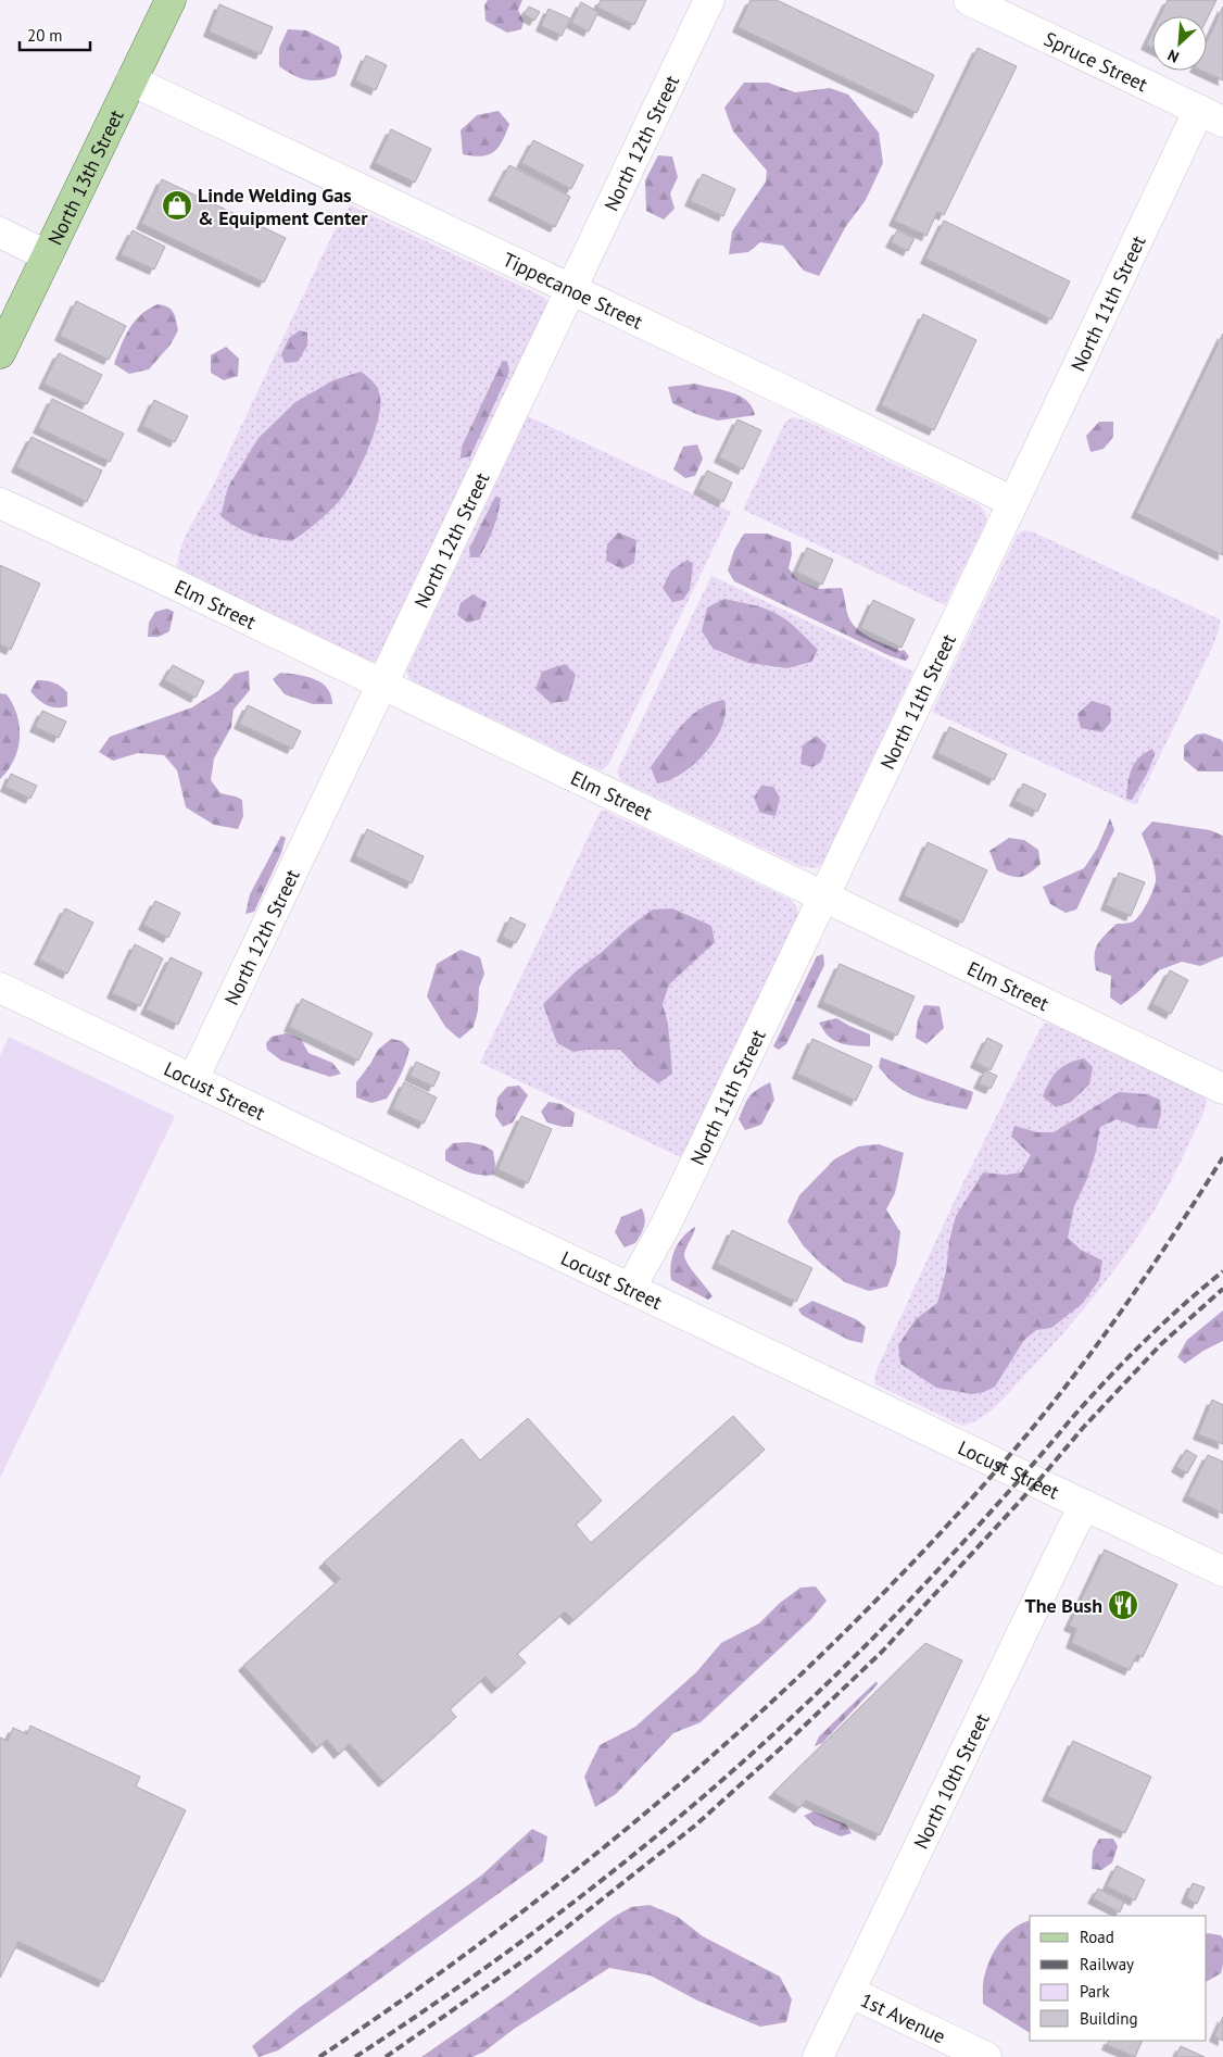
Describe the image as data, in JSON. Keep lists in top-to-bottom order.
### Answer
{
  "streets": {
    "main road": ["North 13th Street"],
    "street": [
      "Spruce Street",
      "North 12th Street",
      "Tippecanoe Street",
      "North 11th Street",
      "Elm Street",
      "Locust Street",
      "North 10th Street",
      "1st Avenue"
    ]
  },
  "crossings": [
    ["Spruce Street", "North 11th Street"],
    ["North 12th Street", "Tippecanoe Street"],
    ["North 12th Street", "Elm Street"],
    ["North 12th Street", "Locust Street"],
    ["North 13th Street", "Tippecanoe Street"],
    ["Tippecanoe Street", "North 11th Street"],
    ["North 11th Street", "Elm Street"],
    ["North 11th Street", "Locust Street"],
    ["Locust Street", "North 10th Street"],
    ["North 10th Street", "1st Avenue"]
  ],
  "places": {
    "shop": ["Linde Welding Gas & Equipment Center"],
    "restaurant": ["The Bush"]
  },
  "legend": [
    "Road",
    "Railway",
    "Park",
    "Building"
  ],
  "scale_bar": "20 m",
  "north": "bottom left"
}
